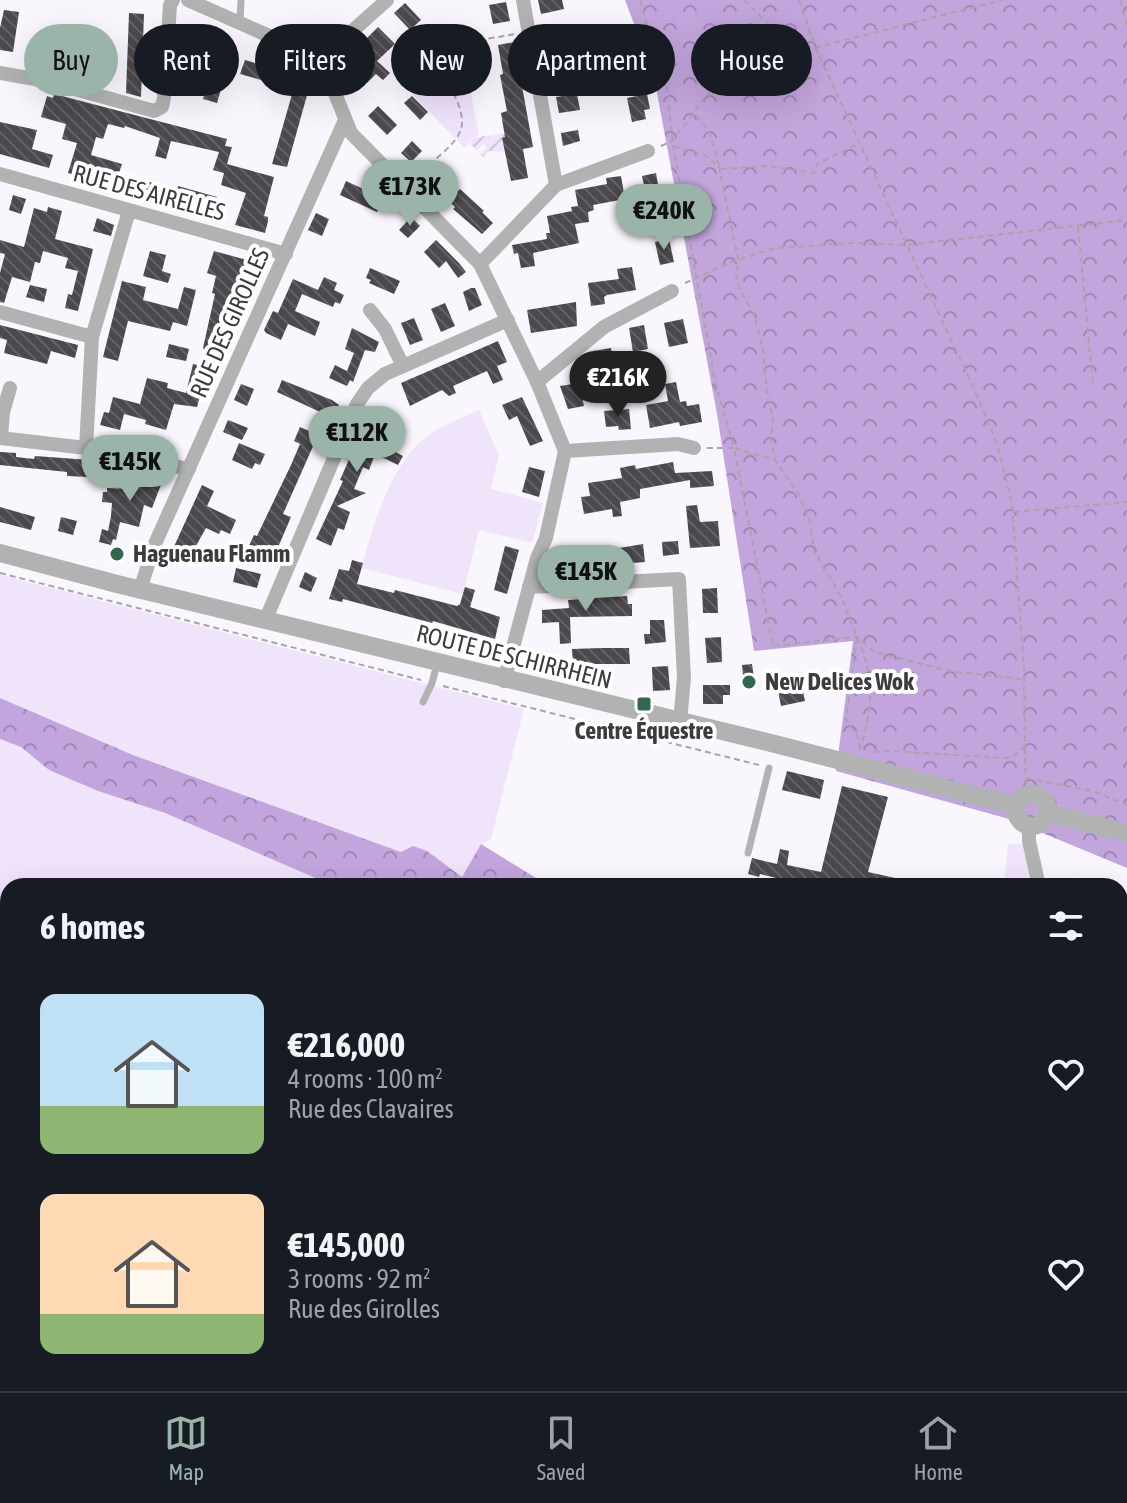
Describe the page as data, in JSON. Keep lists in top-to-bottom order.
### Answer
{
  "streets": {
    "street": ["RUE DES AIRELLES", "RUE DES GIROLLES", "ROUTE DE SCHIRRHEIN"]
  },
  "crossings": [
    ["RUE DES AIRELLES", "RUE DES GIROLLES"],
    ["RUE DES GIROLLES", "ROUTE DE SCHIRRHEIN"]
  ],
  "places": {
    "other": ["Haguenau Flamm", "New Delices Wok"],
    "transit": ["Centre Équestre"]
  },
  "page": {
    "chip": [
      "Buy",
      "Rent",
      "Filters",
      "New",
      "Apartment",
      "House"
    ],
    "price": [
      "€173K",
      "€240K",
      "€216K",
      "€112K",
      "€145K",
      "€145K"
    ],
    "heading": "6 homes",
    "list": [
      {
        "name": "€216,000",
        "note": "4 rooms · 100 m² · Rue des Clavaires"
      },
      {
        "name": "€145,000",
        "note": "3 rooms · 92 m² · Rue des Girolles"
      }
    ],
    "tabs": ["Map", "Saved", "Home"]
  }
}
